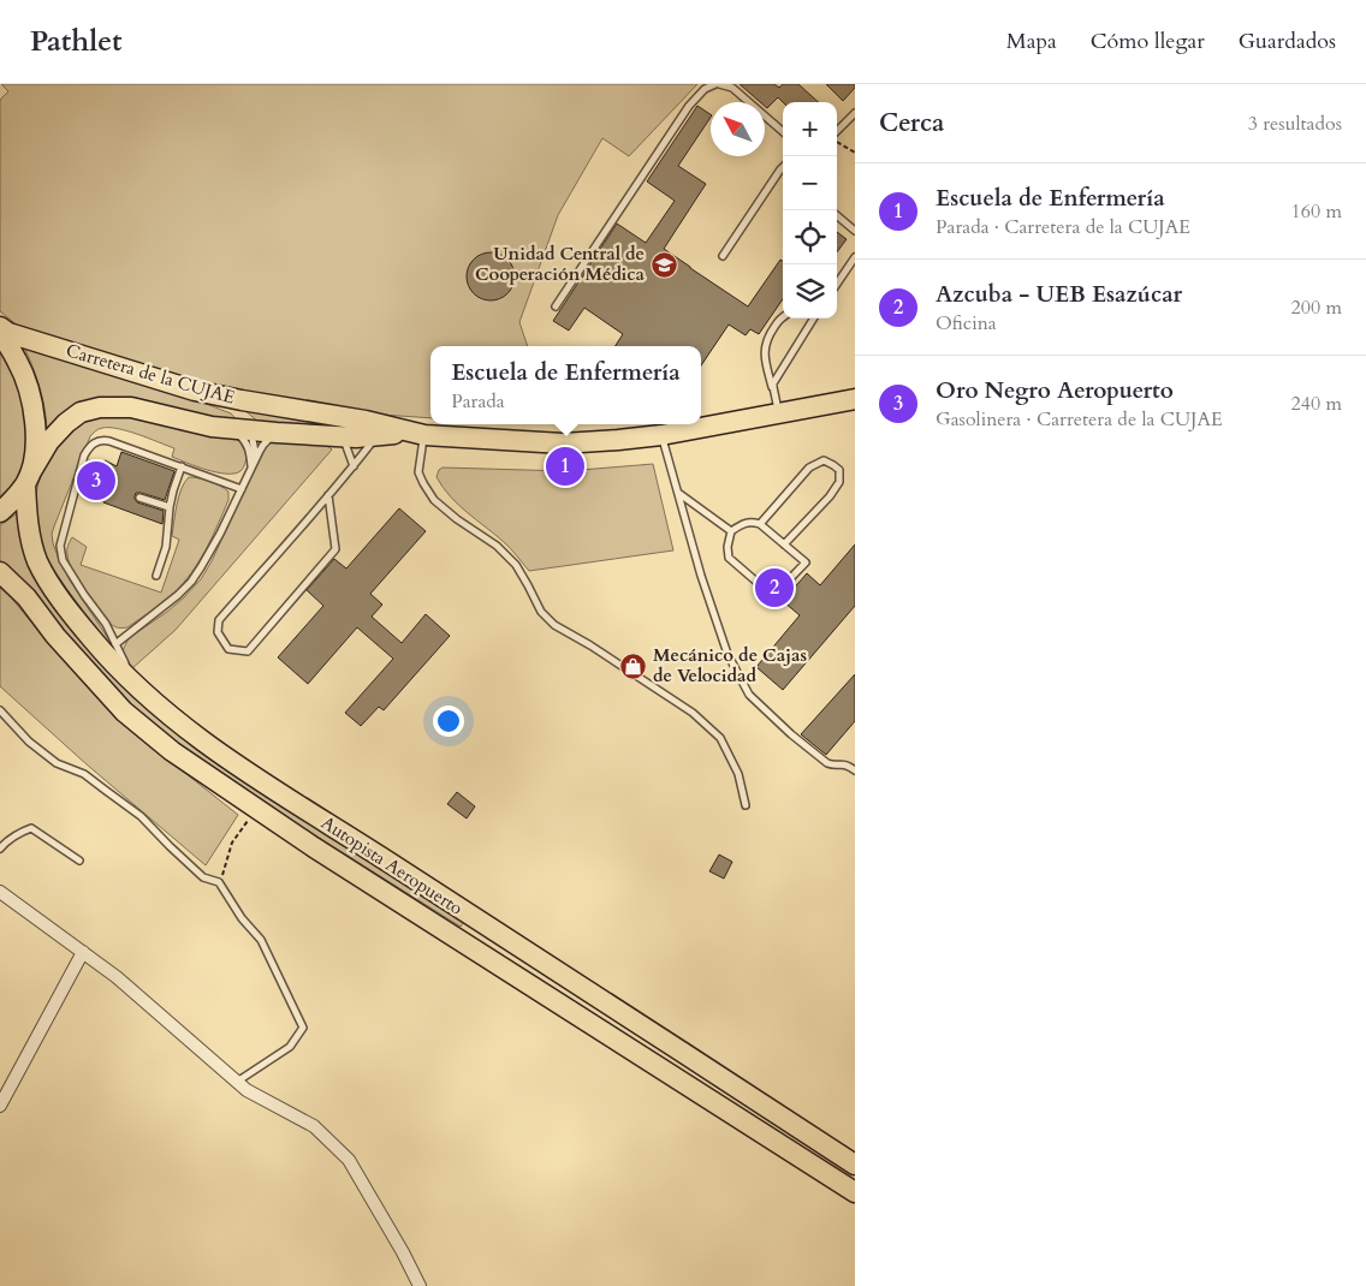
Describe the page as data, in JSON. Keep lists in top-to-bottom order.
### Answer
{
  "streets": {
    "highway": ["Carretera de la CUJAE", "Autopista Aeropuerto"]
  },
  "crossings": [
    ["Carretera de la CUJAE", "Autopista Aeropuerto"]
  ],
  "places": {
    "school or university": ["Unidad Central de Cooperación Médica"],
    "shop": ["Mecánico de Cajas de Velocidad"]
  },
  "north": "top left",
  "page": {
    "header": "Pathlet",
    "nav": ["Mapa", "Cómo llegar", "Guardados"],
    "heading": ["Cerca", "3 resultados"],
    "map_buttons": ["+", "−"],
    "list": [
      {
        "mark": "1",
        "name": "Escuela de Enfermería",
        "note": "Parada · Carretera de la CUJAE",
        "value": "160 m"
      },
      {
        "mark": "2",
        "name": "Azcuba - UEB Esazúcar",
        "note": "Oficina",
        "value": "200 m"
      },
      {
        "mark": "3",
        "name": "Oro Negro Aeropuerto",
        "note": "Gasolinera · Carretera de la CUJAE",
        "value": "240 m"
      }
    ],
    "popup": ["Escuela de Enfermería", "Parada"],
    "pins": ["1", "3", "2"]
  }
}
